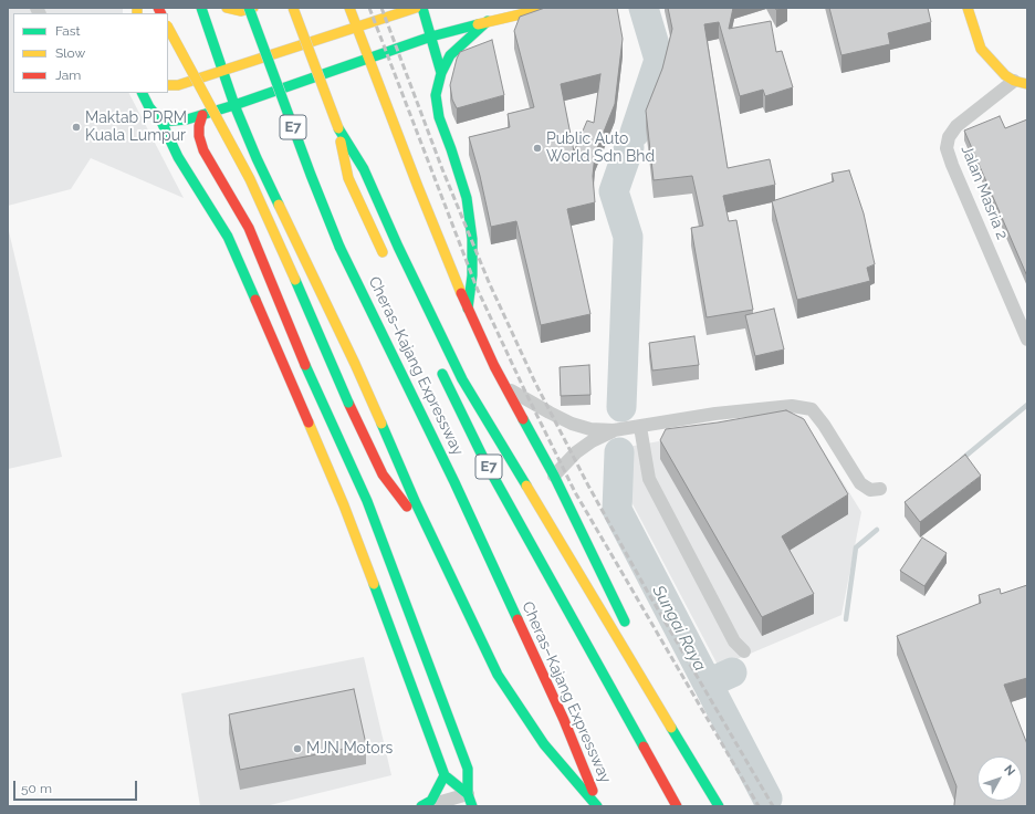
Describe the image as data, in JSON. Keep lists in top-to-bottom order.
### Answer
{
  "streets": {
    "main road": ["E7", "Cheras–Kajang Expressway"],
    "street": ["Jalan Masria 2"]
  },
  "water": ["Sungai Raya"],
  "places": ["Maktab PDRM Kuala Lumpur", "Public Auto World Sdn Bhd", "MJN Motors"],
  "legend": ["Fast", "Slow", "Jam"],
  "scale_bar": "50 m",
  "north": "top right"
}
